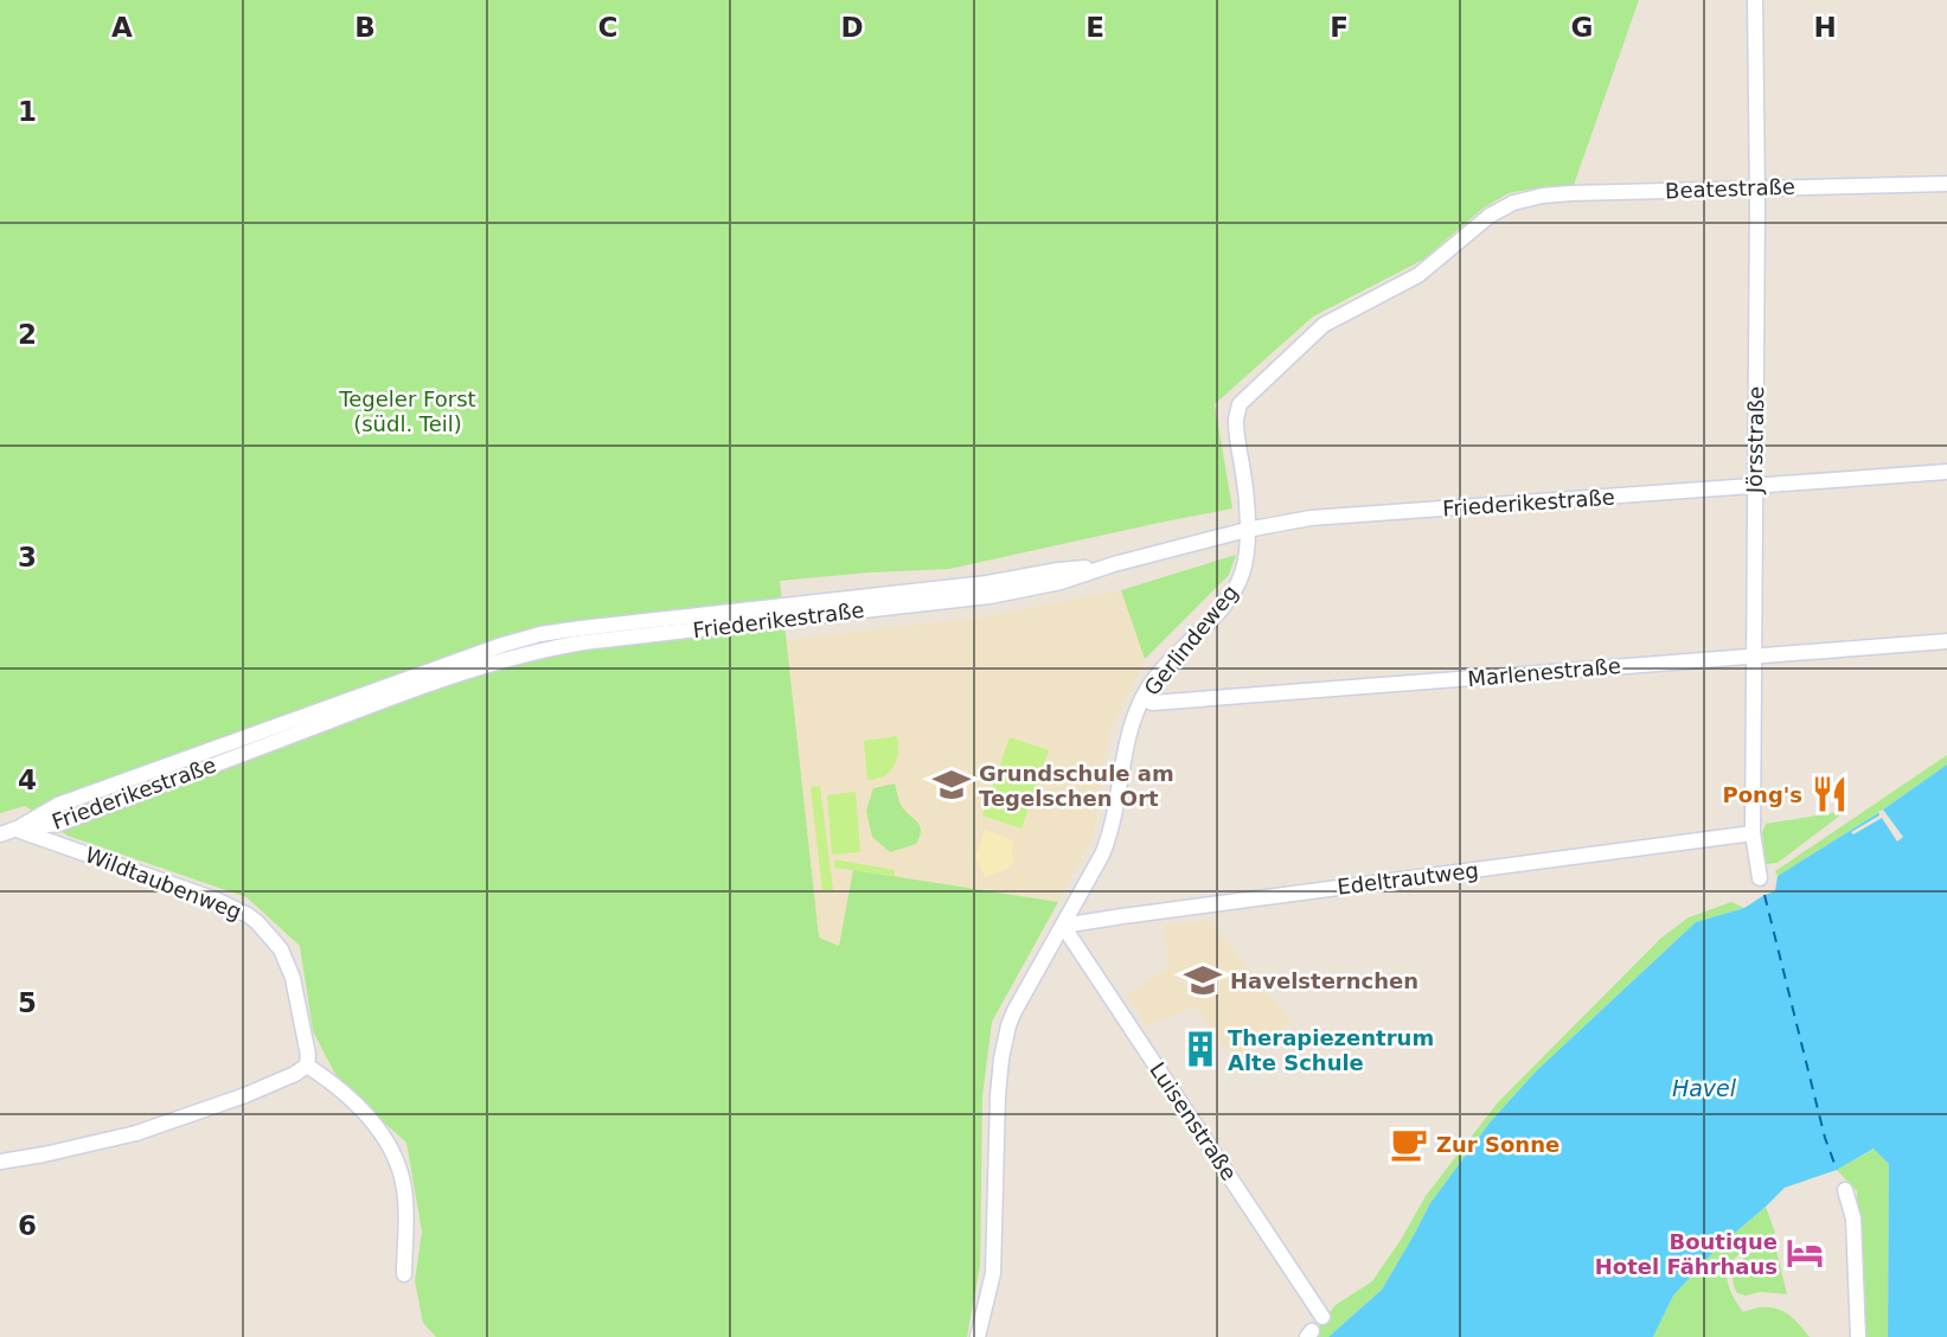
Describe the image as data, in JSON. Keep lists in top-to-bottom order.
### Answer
{
  "streets": {
    "street": [
      "Beatestraße",
      "Jörsstraße",
      "Friederikestraße",
      "Gerlindeweg",
      "Marlenestraße",
      "Edeltrautweg",
      "Wildtaubenweg",
      "Luisenstraße"
    ]
  },
  "crossings": [
    ["Beatestraße", "Jörsstraße"],
    ["Beatestraße", "Gerlindeweg"],
    ["Jörsstraße", "Friederikestraße"],
    ["Jörsstraße", "Marlenestraße"],
    ["Jörsstraße", "Edeltrautweg"],
    ["Friederikestraße", "Gerlindeweg"],
    ["Friederikestraße", "Wildtaubenweg"],
    ["Gerlindeweg", "Marlenestraße"],
    ["Gerlindeweg", "Edeltrautweg"],
    ["Gerlindeweg", "Luisenstraße"],
    ["Edeltrautweg", "Luisenstraße"]
  ],
  "water": ["Havel"],
  "parks": ["Tegeler Forst (südl. Teil)"],
  "places": {
    "school or university": ["Grundschule am Tegelschen Ort", "Havelsternchen"],
    "restaurant": ["Pong's"],
    "building": ["Therapiezentrum Alte Schule"],
    "cafe": ["Zur Sonne"],
    "hotel": ["Boutique Hotel Fährhaus"]
  },
  "grid": {
    "columns": [
      "A",
      "B",
      "C",
      "D",
      "E",
      "F",
      "G",
      "H"
    ],
    "rows": [
      "1",
      "2",
      "3",
      "4",
      "5",
      "6"
    ]
  }
}
